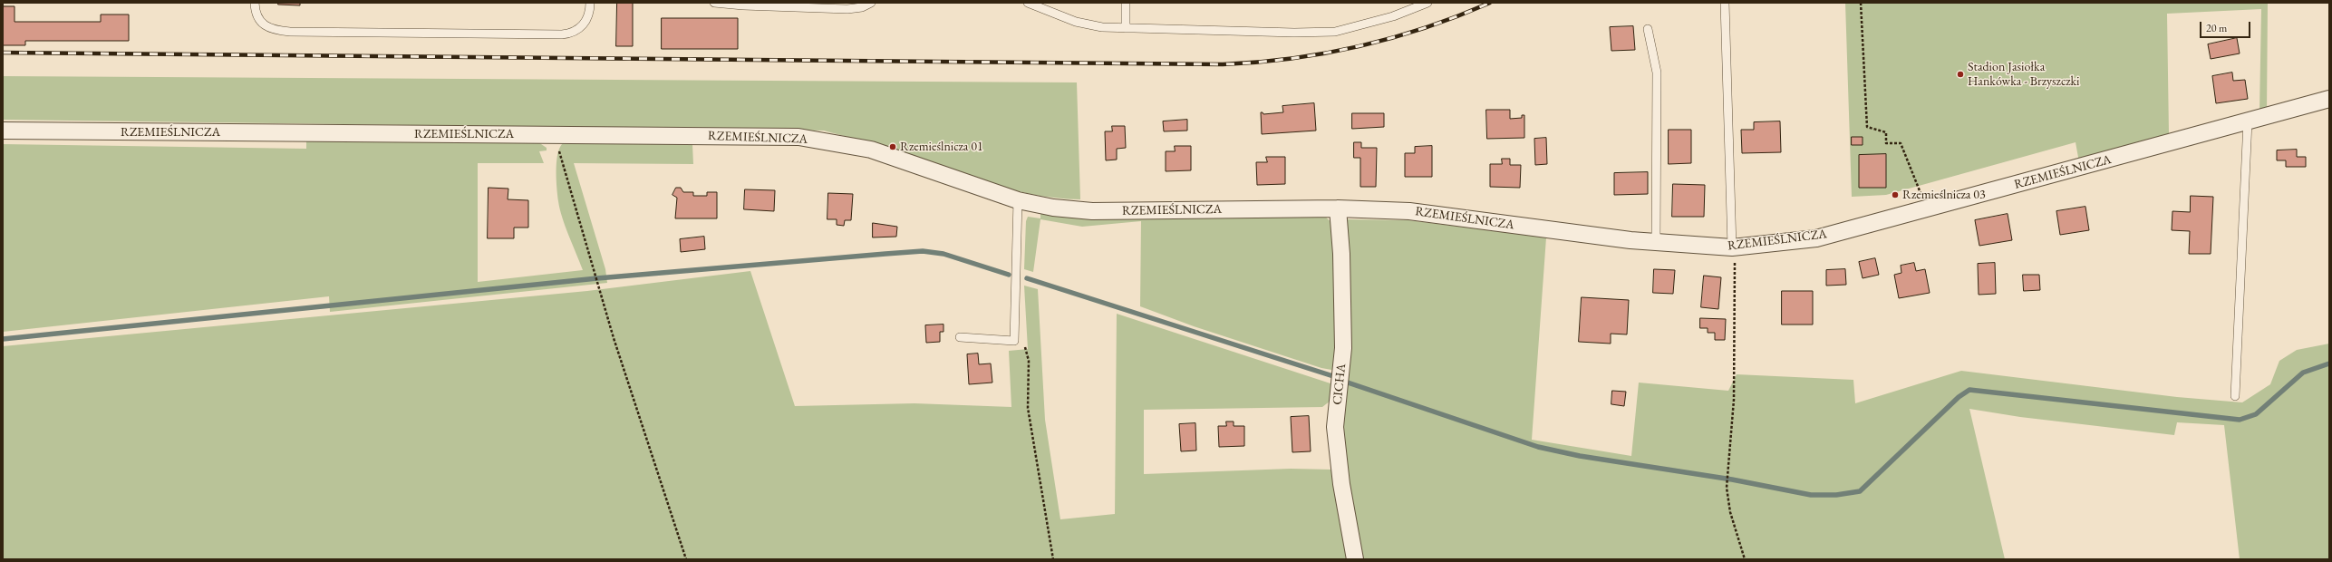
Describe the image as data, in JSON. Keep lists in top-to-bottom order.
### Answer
{
  "streets": {
    "street": ["RZEMIEŚLNICZA", "CICHA"]
  },
  "crossings": [
    ["RZEMIEŚLNICZA", "CICHA"]
  ],
  "places": ["Stadion Jasiołka Hankówka - Brzyszczki", "Rzemieślnicza 01", "Rzemieślnicza 03"],
  "scale_bar": "20 m"
}
